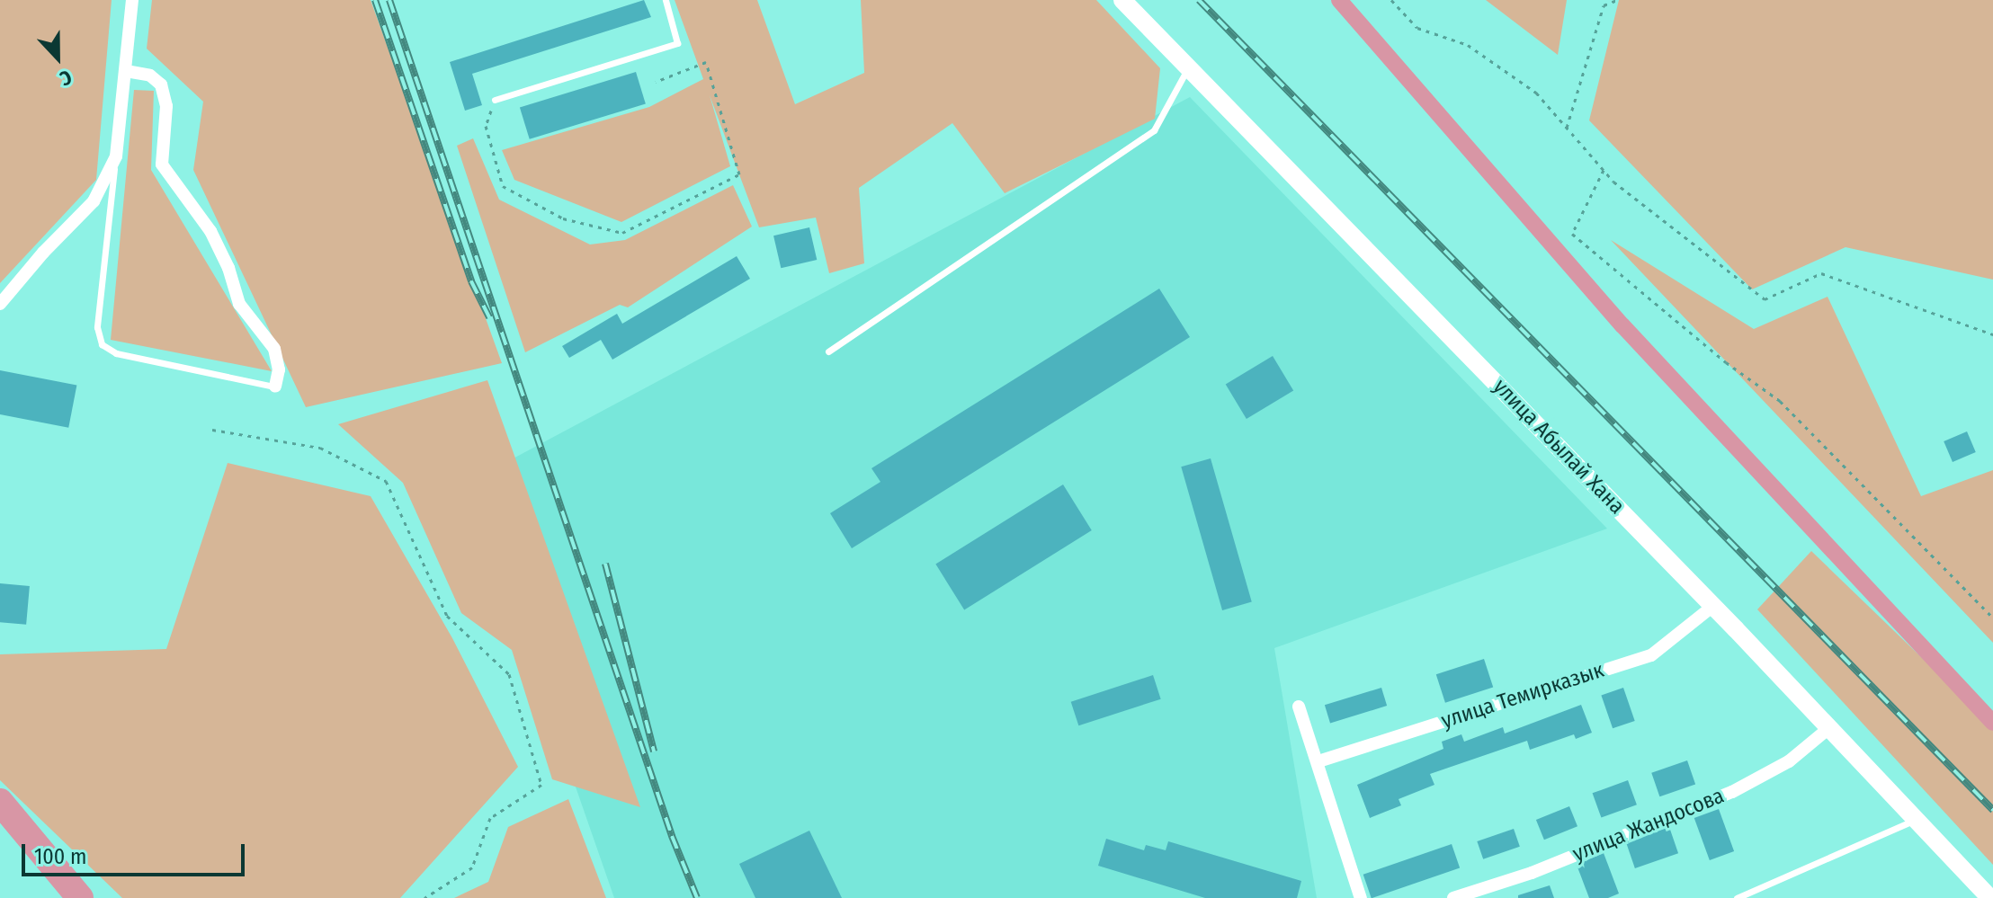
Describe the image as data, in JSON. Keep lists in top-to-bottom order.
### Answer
{
  "streets": {
    "main road": ["улица Абылай Хана"],
    "street": ["улица Темирказык", "улица Жандосова"]
  },
  "crossings": [
    ["улица Абылай Хана", "улица Темирказык"],
    ["улица Абылай Хана", "улица Жандосова"]
  ],
  "scale_bar": "100 m",
  "north": "bottom"
}
